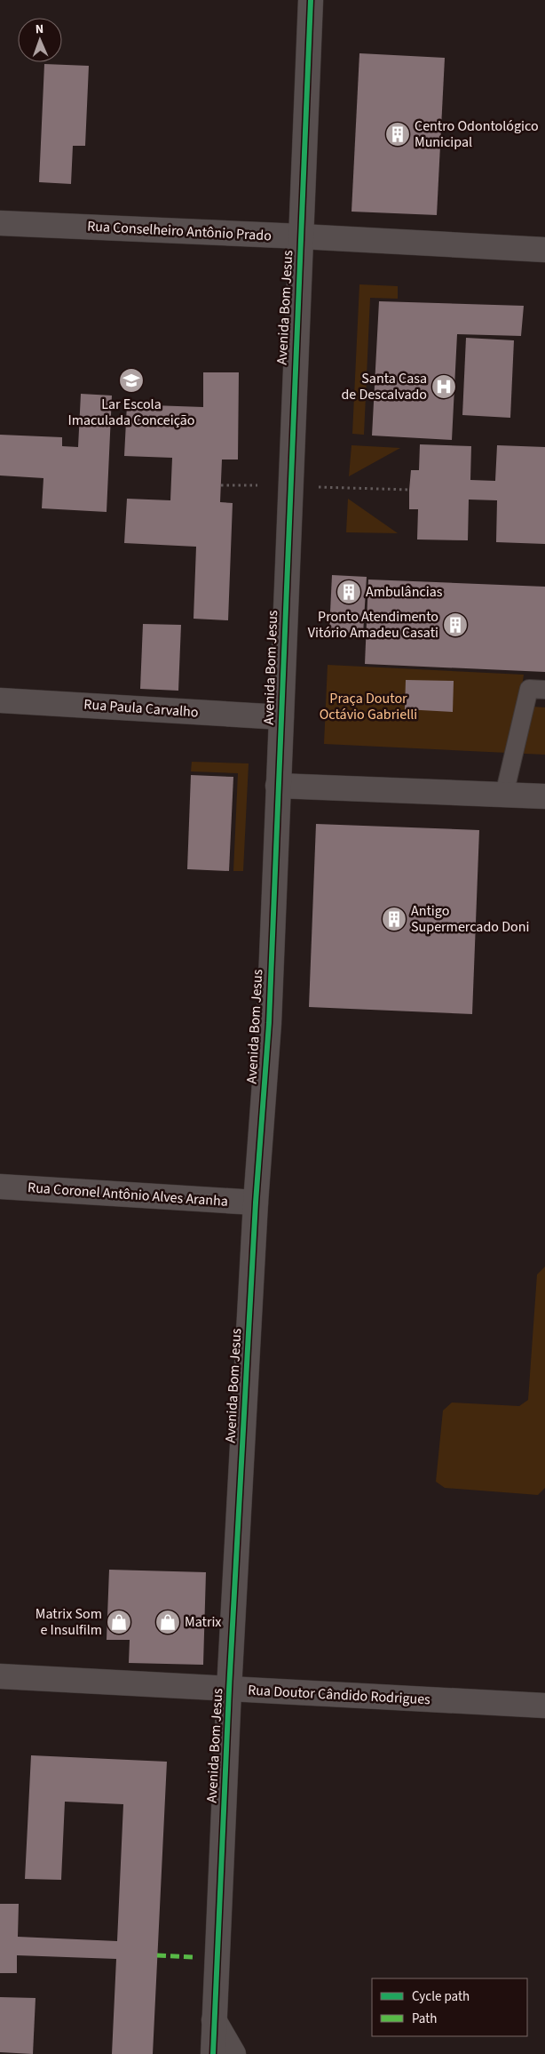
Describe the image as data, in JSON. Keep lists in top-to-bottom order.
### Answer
{
  "streets": {
    "street": [
      "Rua Conselheiro Antônio Prado",
      "Avenida Bom Jesus",
      "Rua Paula Carvalho",
      "Rua Coronel Antônio Alves Aranha",
      "Rua Doutor Cândido Rodrigues"
    ]
  },
  "crossings": [
    ["Rua Conselheiro Antônio Prado", "Avenida Bom Jesus"],
    ["Avenida Bom Jesus", "Rua Paula Carvalho"],
    ["Avenida Bom Jesus", "Rua Coronel Antônio Alves Aranha"],
    ["Avenida Bom Jesus", "Rua Doutor Cândido Rodrigues"]
  ],
  "parks": ["Praça Doutor Octávio Gabrielli"],
  "places": {
    "building": [
      "Centro Odontológico Municipal",
      "Ambulâncias",
      "Pronto Atendimento Vitório Amadeu Casati",
      "Antigo Supermercado Doni"
    ],
    "school or university": ["Lar Escola Imaculada Conceição"],
    "hospital": ["Santa Casa de Descalvado"],
    "shop": ["Matrix Som e Insulfilm", "Matrix"]
  },
  "legend": ["Cycle path", "Path"],
  "north": "top"
}
